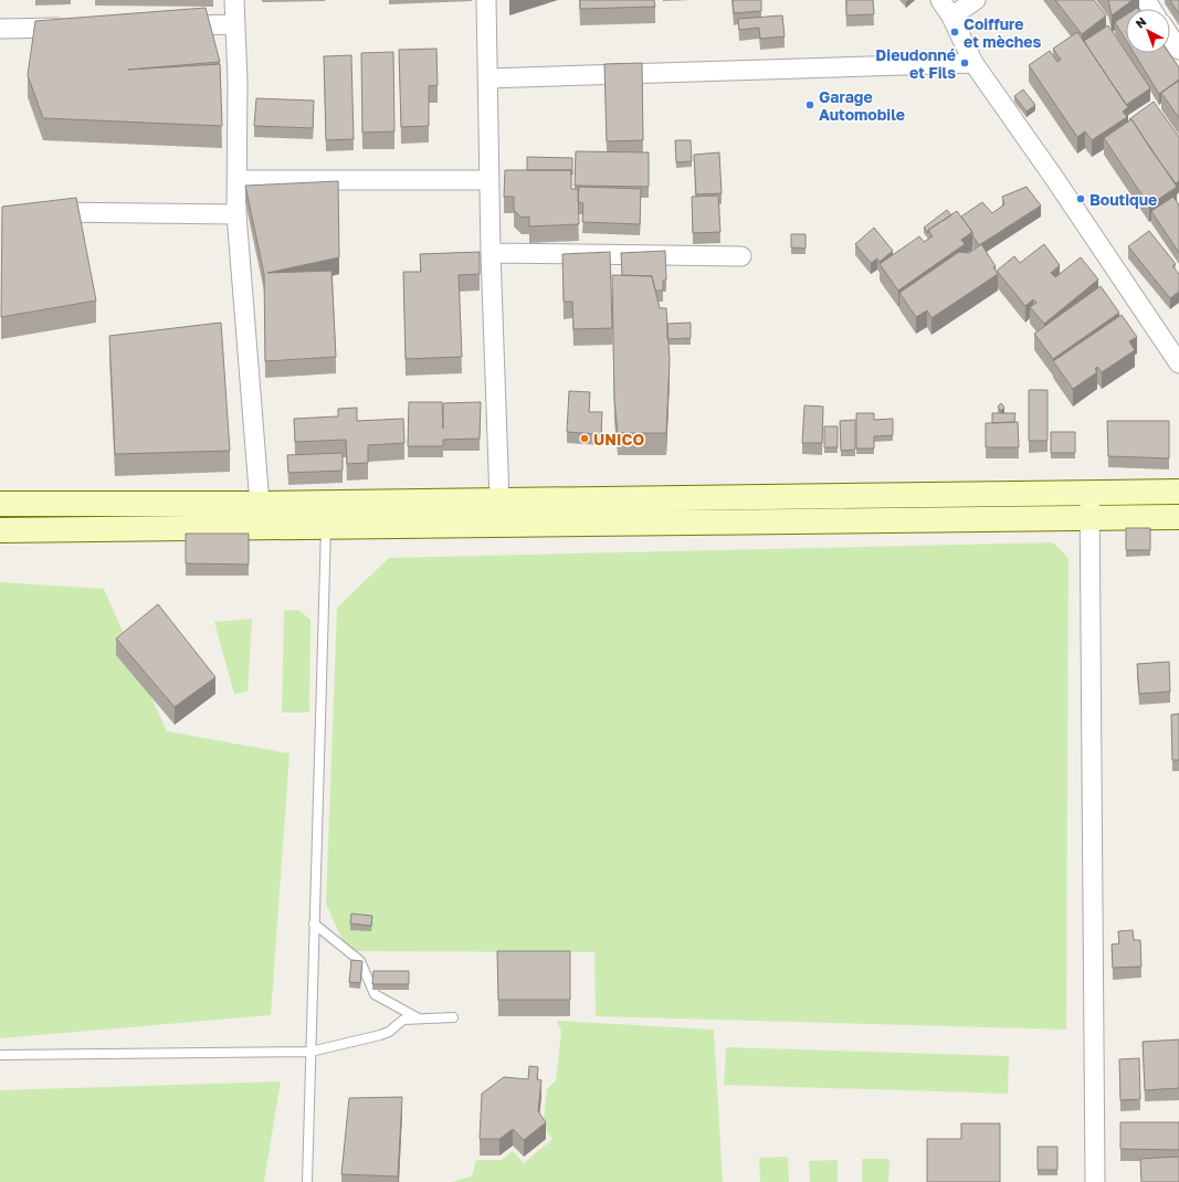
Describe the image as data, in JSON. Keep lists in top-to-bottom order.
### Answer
{
  "places": [
    "Coiffure et mèches",
    "Dieudonné et Fils",
    "Garage Automobile",
    "Boutique",
    "UNICO"
  ],
  "north": "top left"
}
